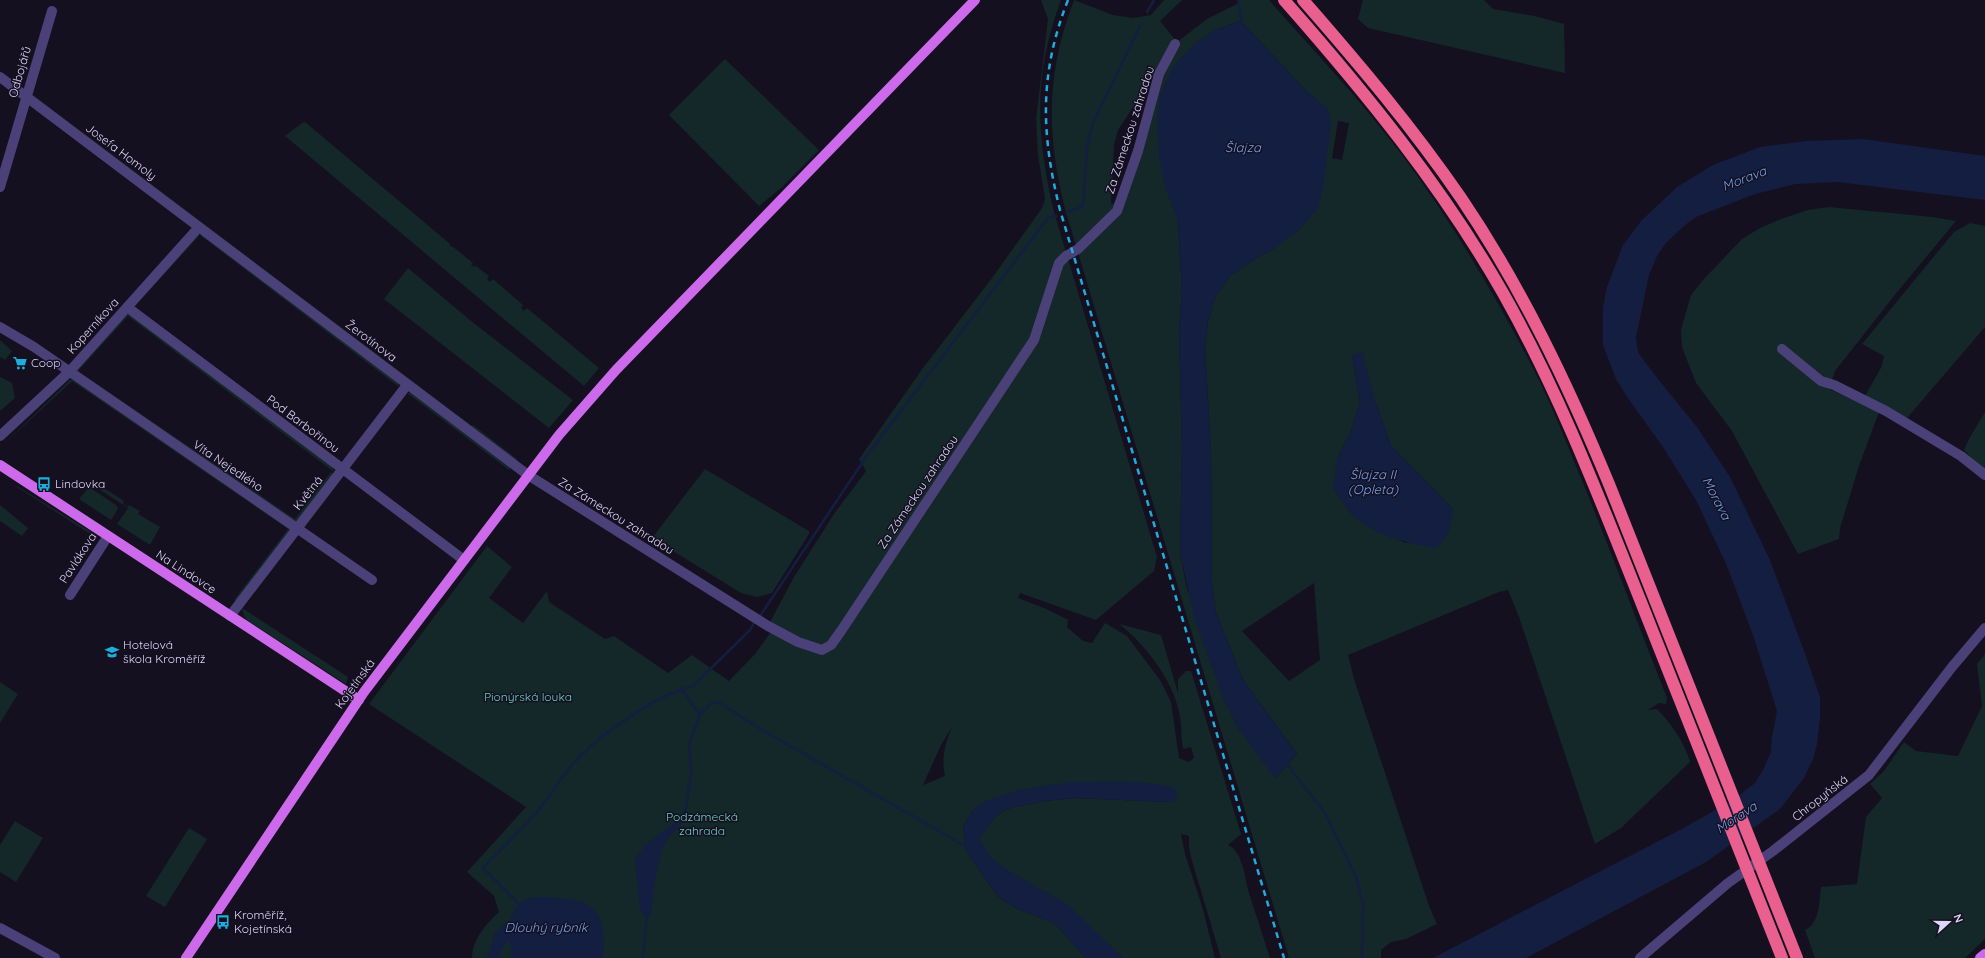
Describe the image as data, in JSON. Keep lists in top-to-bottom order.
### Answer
{
  "streets": {
    "main road": ["Na Lindovce", "Kojetínská"],
    "street": [
      "Odbojářů",
      "Za Zámeckou zahradou",
      "Josefa Homoly",
      "Koperníkova",
      "Žerotínova",
      "Pod Barbořinou",
      "Víta Nejedlého",
      "Květná",
      "Pavlákova",
      "Chropyňská"
    ]
  },
  "crossings": [
    ["Odbojářů", "Josefa Homoly"],
    ["Za Zámeckou zahradou", "Žerotínova"],
    ["Za Zámeckou zahradou", "Kojetínská"],
    ["Josefa Homoly", "Koperníkova"],
    ["Josefa Homoly", "Žerotínova"],
    ["Koperníkova", "Žerotínova"],
    ["Koperníkova", "Pod Barbořinou"],
    ["Koperníkova", "Víta Nejedlého"],
    ["Žerotínova", "Květná"],
    ["Žerotínova", "Kojetínská"],
    ["Pod Barbořinou", "Květná"],
    ["Pod Barbořinou", "Kojetínská"],
    ["Víta Nejedlého", "Květná"],
    ["Květná", "Na Lindovce"],
    ["Pavlákova", "Na Lindovce"],
    ["Na Lindovce", "Kojetínská"]
  ],
  "water": [
    "Šlajza",
    "Morava",
    "Šlajza II (Opleta)",
    "Dlouhý rybník"
  ],
  "parks": ["Pionýrská louka", "Podzámecká zahrada"],
  "places": {
    "supermarket": ["Coop"],
    "bus stop": ["Lindovka", "Kroměříž, Kojetínská"],
    "school or university": ["Hotelová škola Kroměříž"]
  },
  "north": "right"
}
